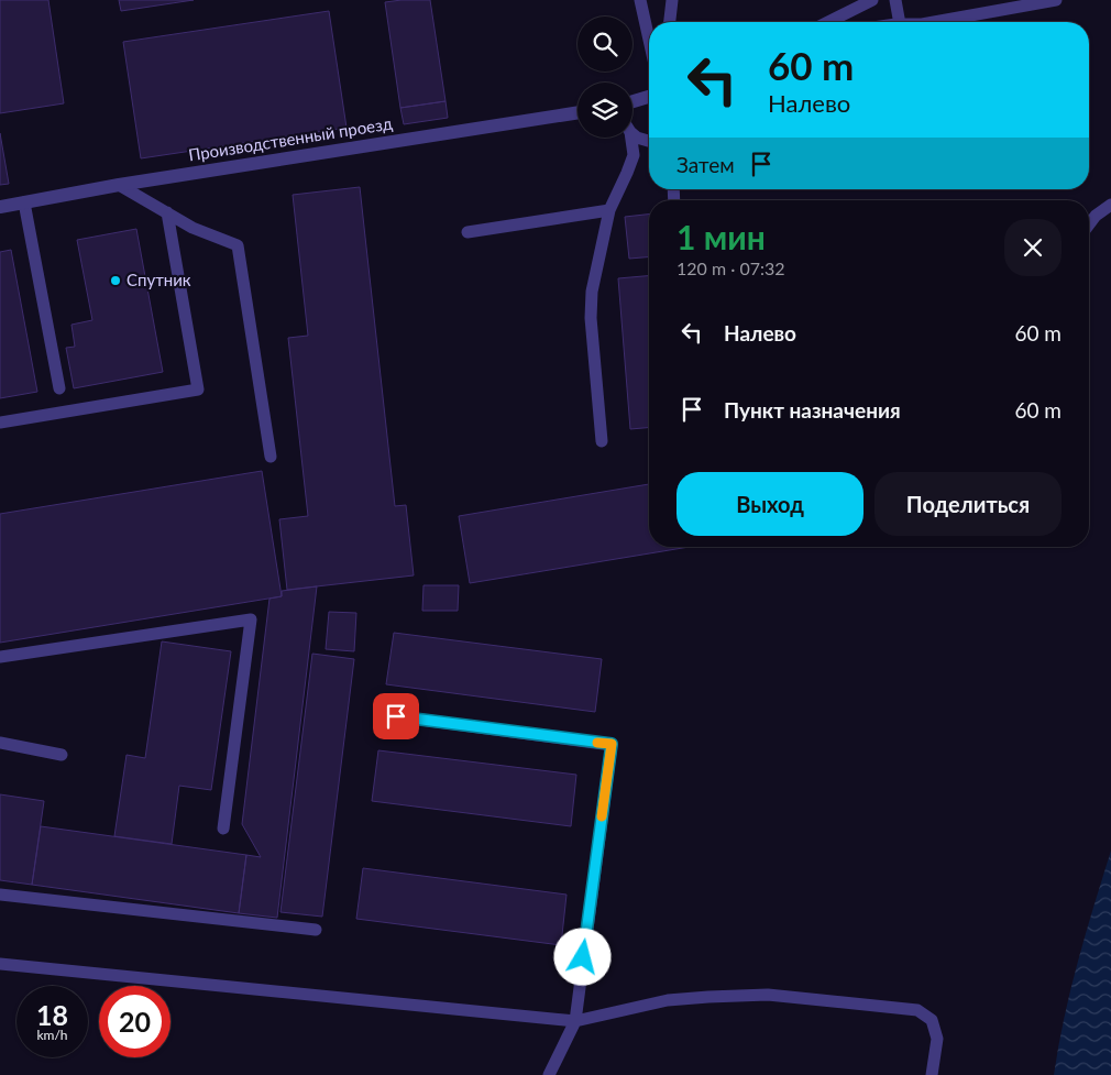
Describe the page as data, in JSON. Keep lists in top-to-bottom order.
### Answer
{
  "streets": {
    "street": ["Производственный проезд"]
  },
  "places": ["Спутник"],
  "page": {
    "turn": ["60 m", "Налево"],
    "then": "Затем",
    "heading": ["1 мин", "120 m · 07:32"],
    "list": [
      {
        "name": "Налево",
        "value": "60 m"
      },
      {
        "name": "Пункт назначения",
        "value": "60 m"
      }
    ],
    "buttons": ["Выход", "Поделиться"],
    "speed": "18 km/h",
    "limit": "20"
  }
}
